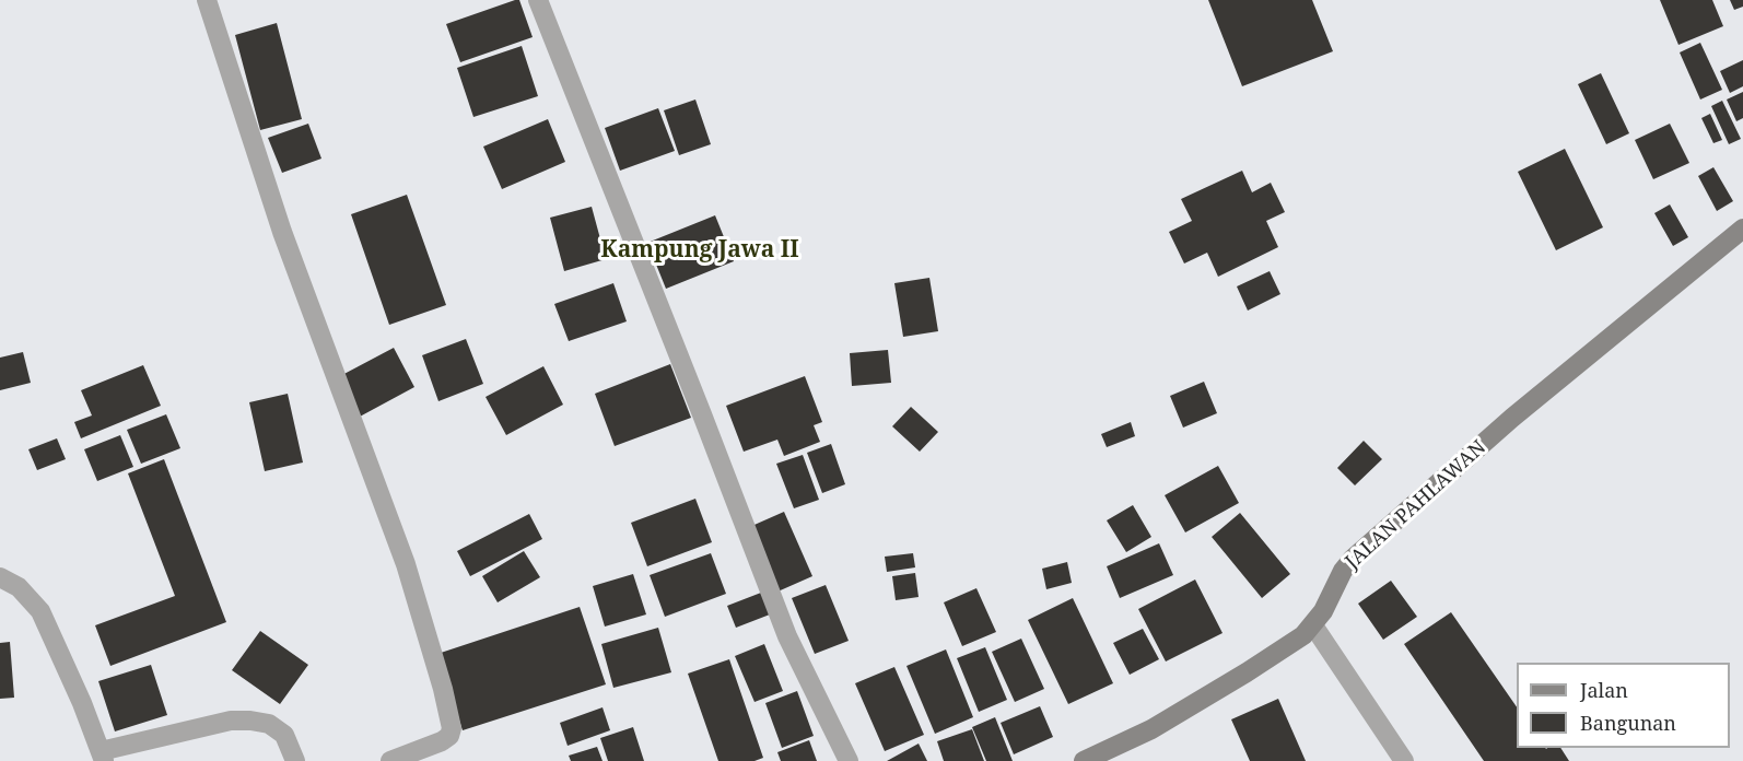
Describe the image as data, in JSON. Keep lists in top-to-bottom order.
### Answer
{
  "streets": {
    "street": ["JALAN PAHLAWAN"]
  },
  "districts": ["Kampung Jawa II"],
  "legend": ["Jalan", "Bangunan"]
}
